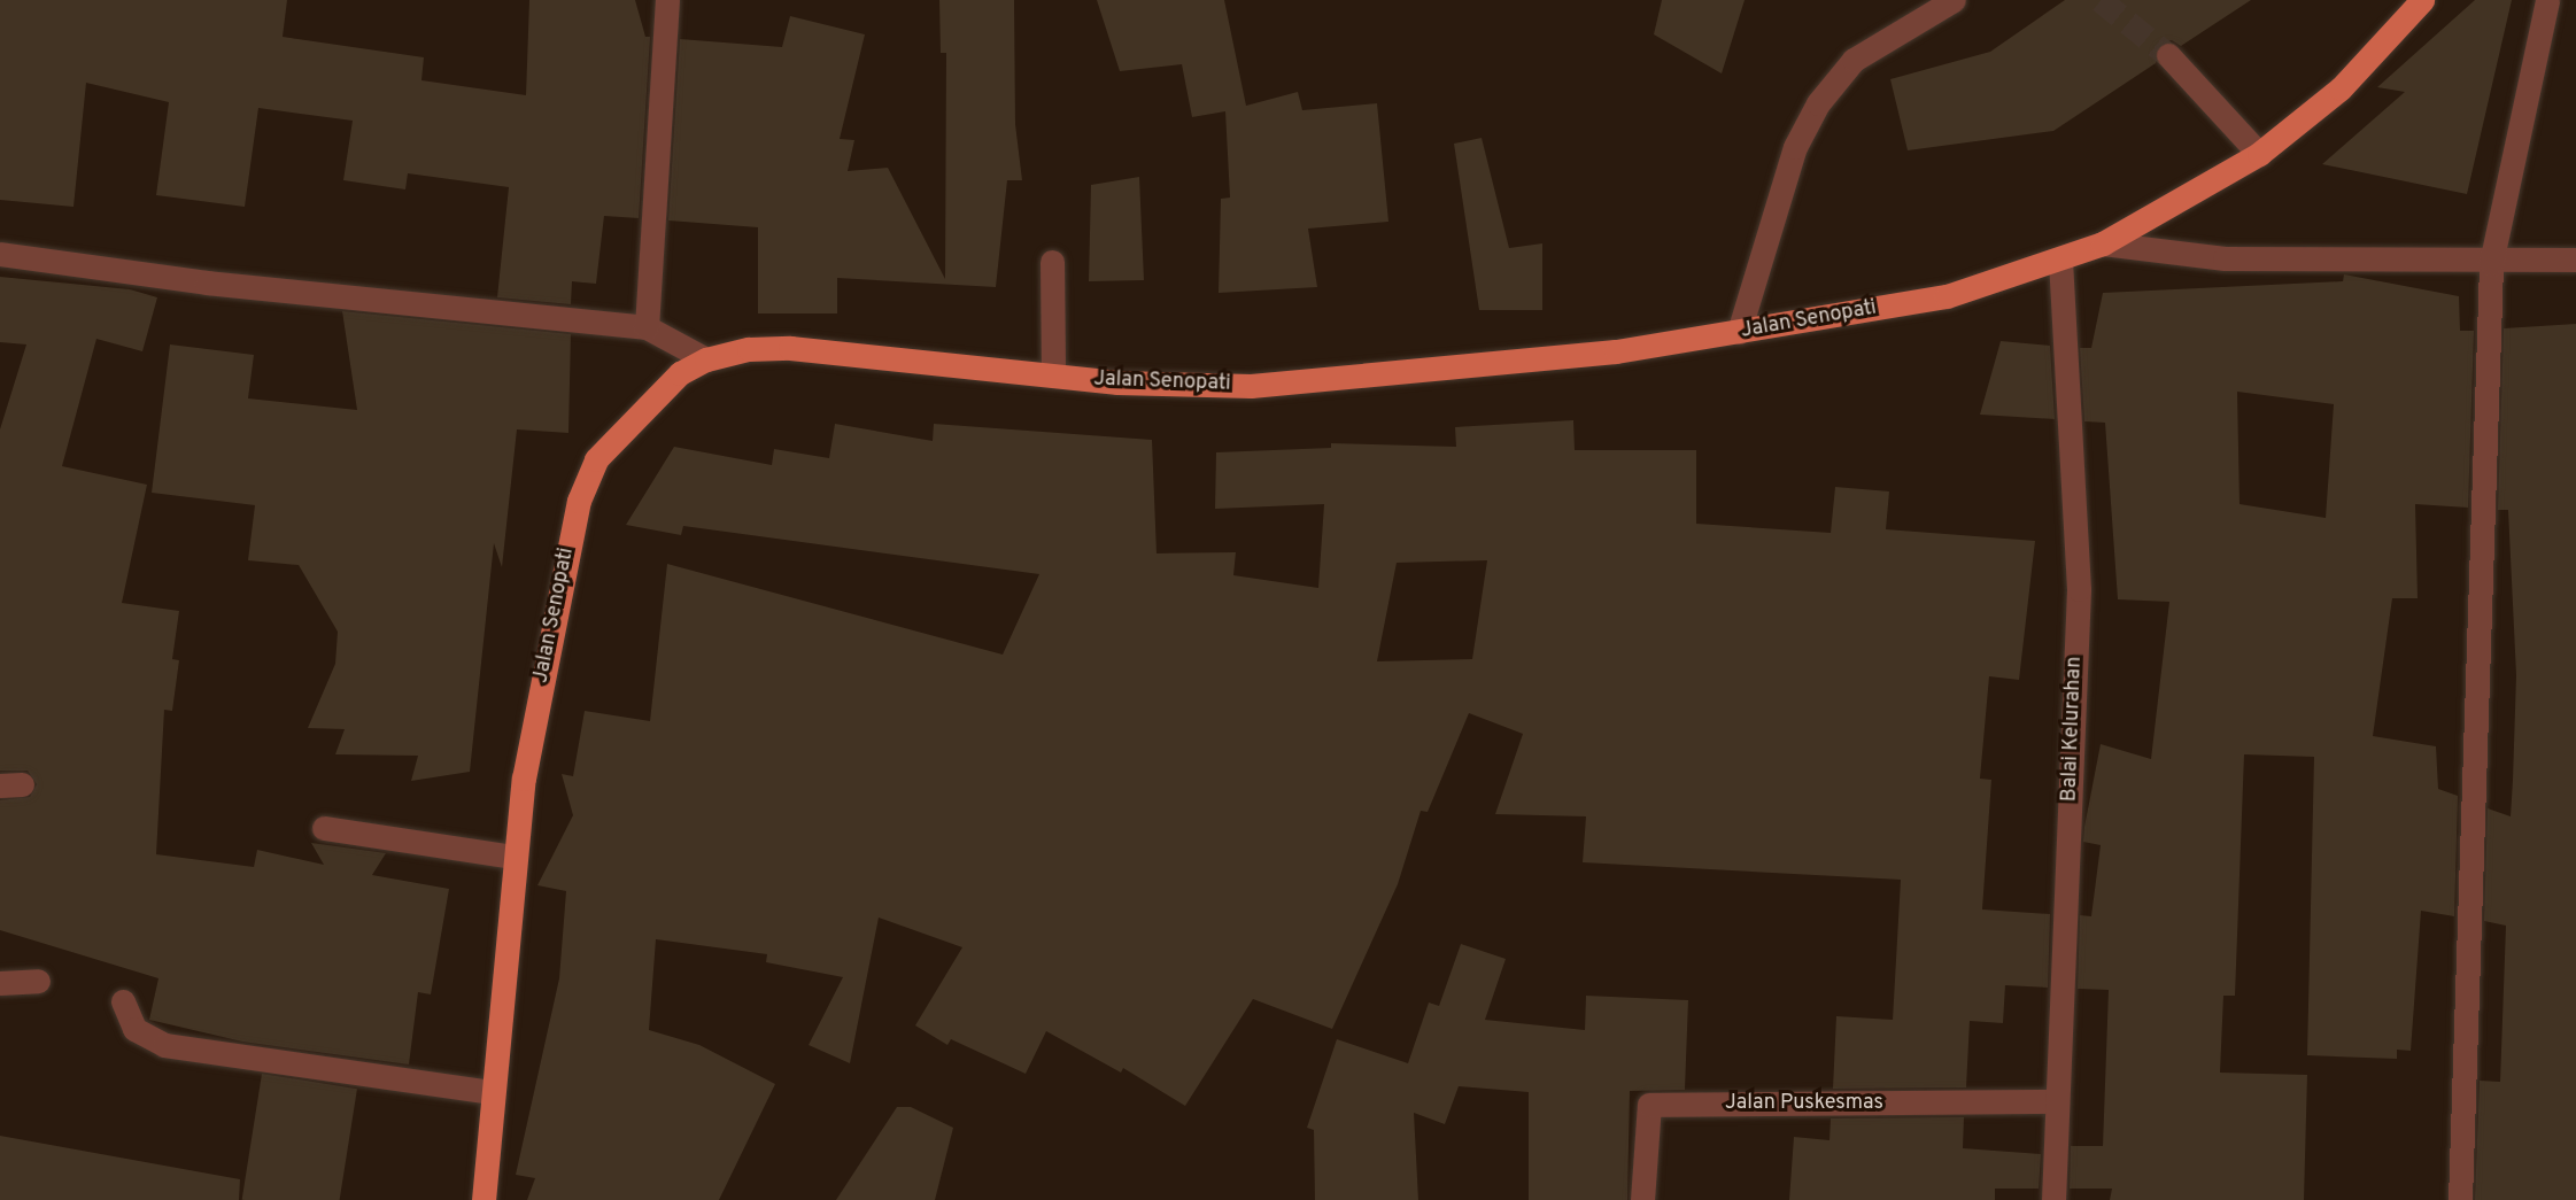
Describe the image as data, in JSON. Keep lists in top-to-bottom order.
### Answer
{
  "streets": {
    "main road": ["Jalan Senopati"],
    "street": ["Balai Kelurahan", "Jalan Puskesmas"]
  },
  "crossings": [
    ["Jalan Senopati", "Balai Kelurahan"],
    ["Balai Kelurahan", "Jalan Puskesmas"]
  ]
}
